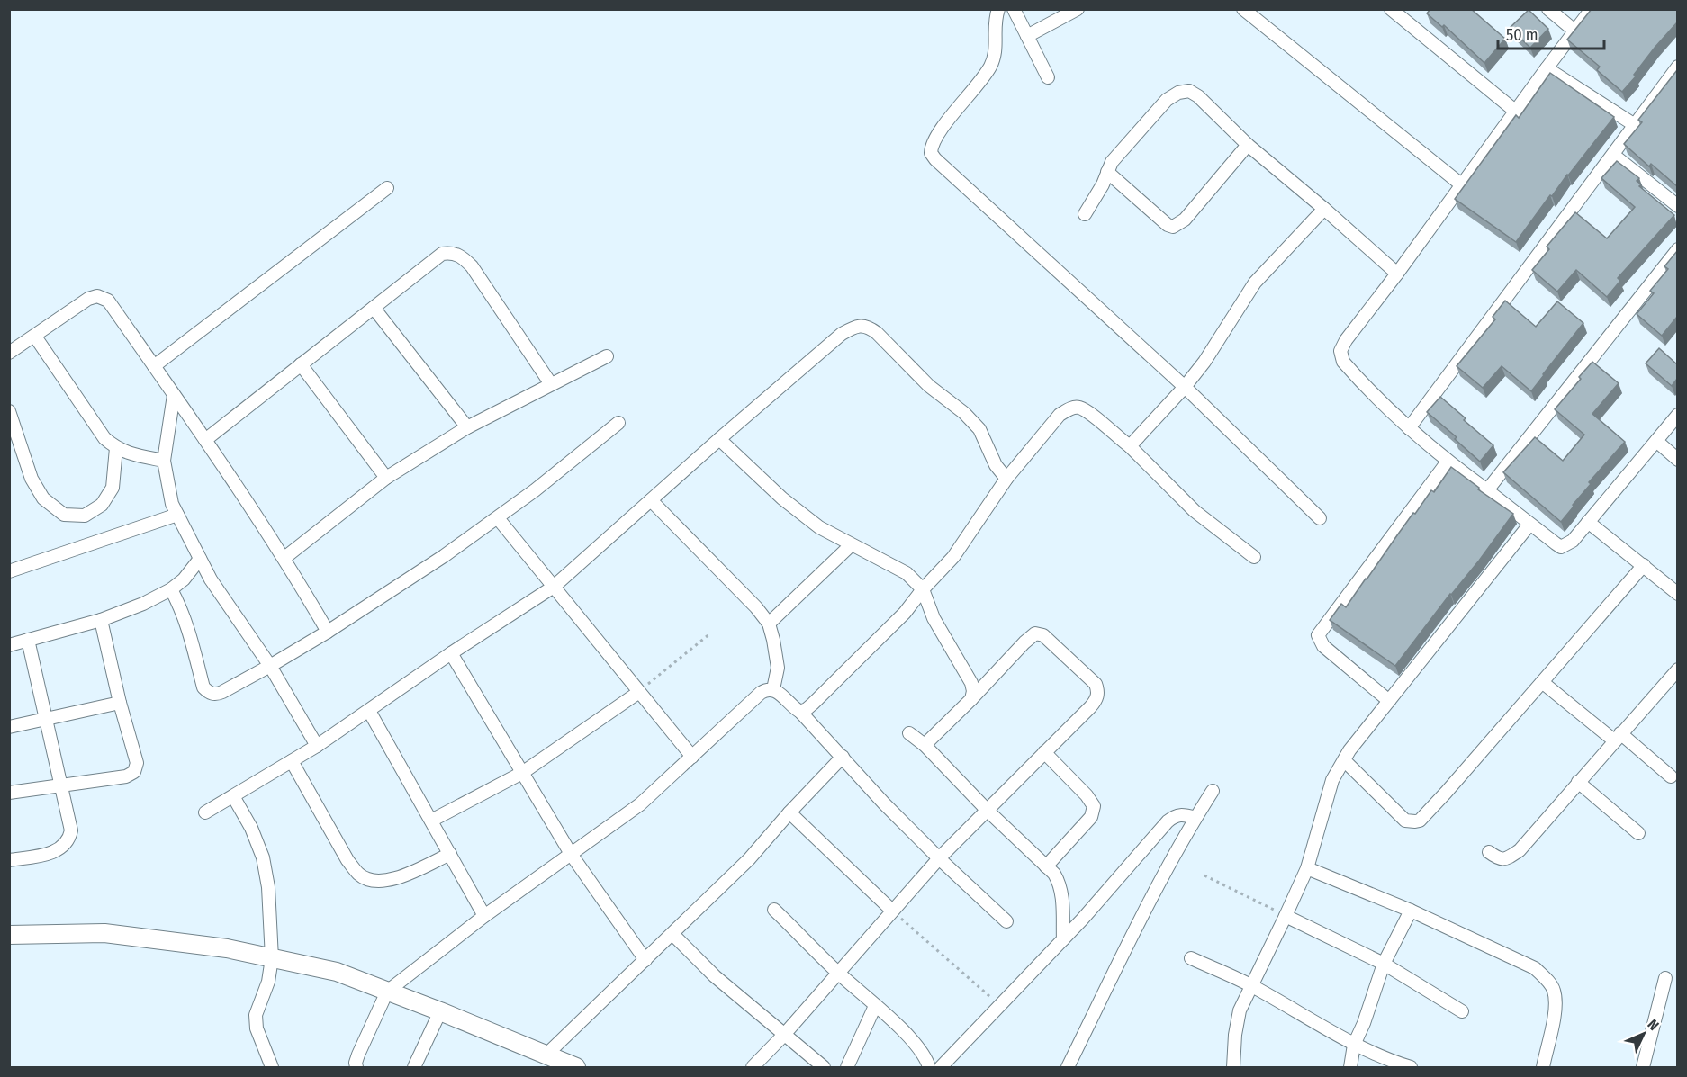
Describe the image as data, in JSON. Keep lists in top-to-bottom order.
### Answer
{
  "scale_bar": "50 m",
  "north": "top right"
}
